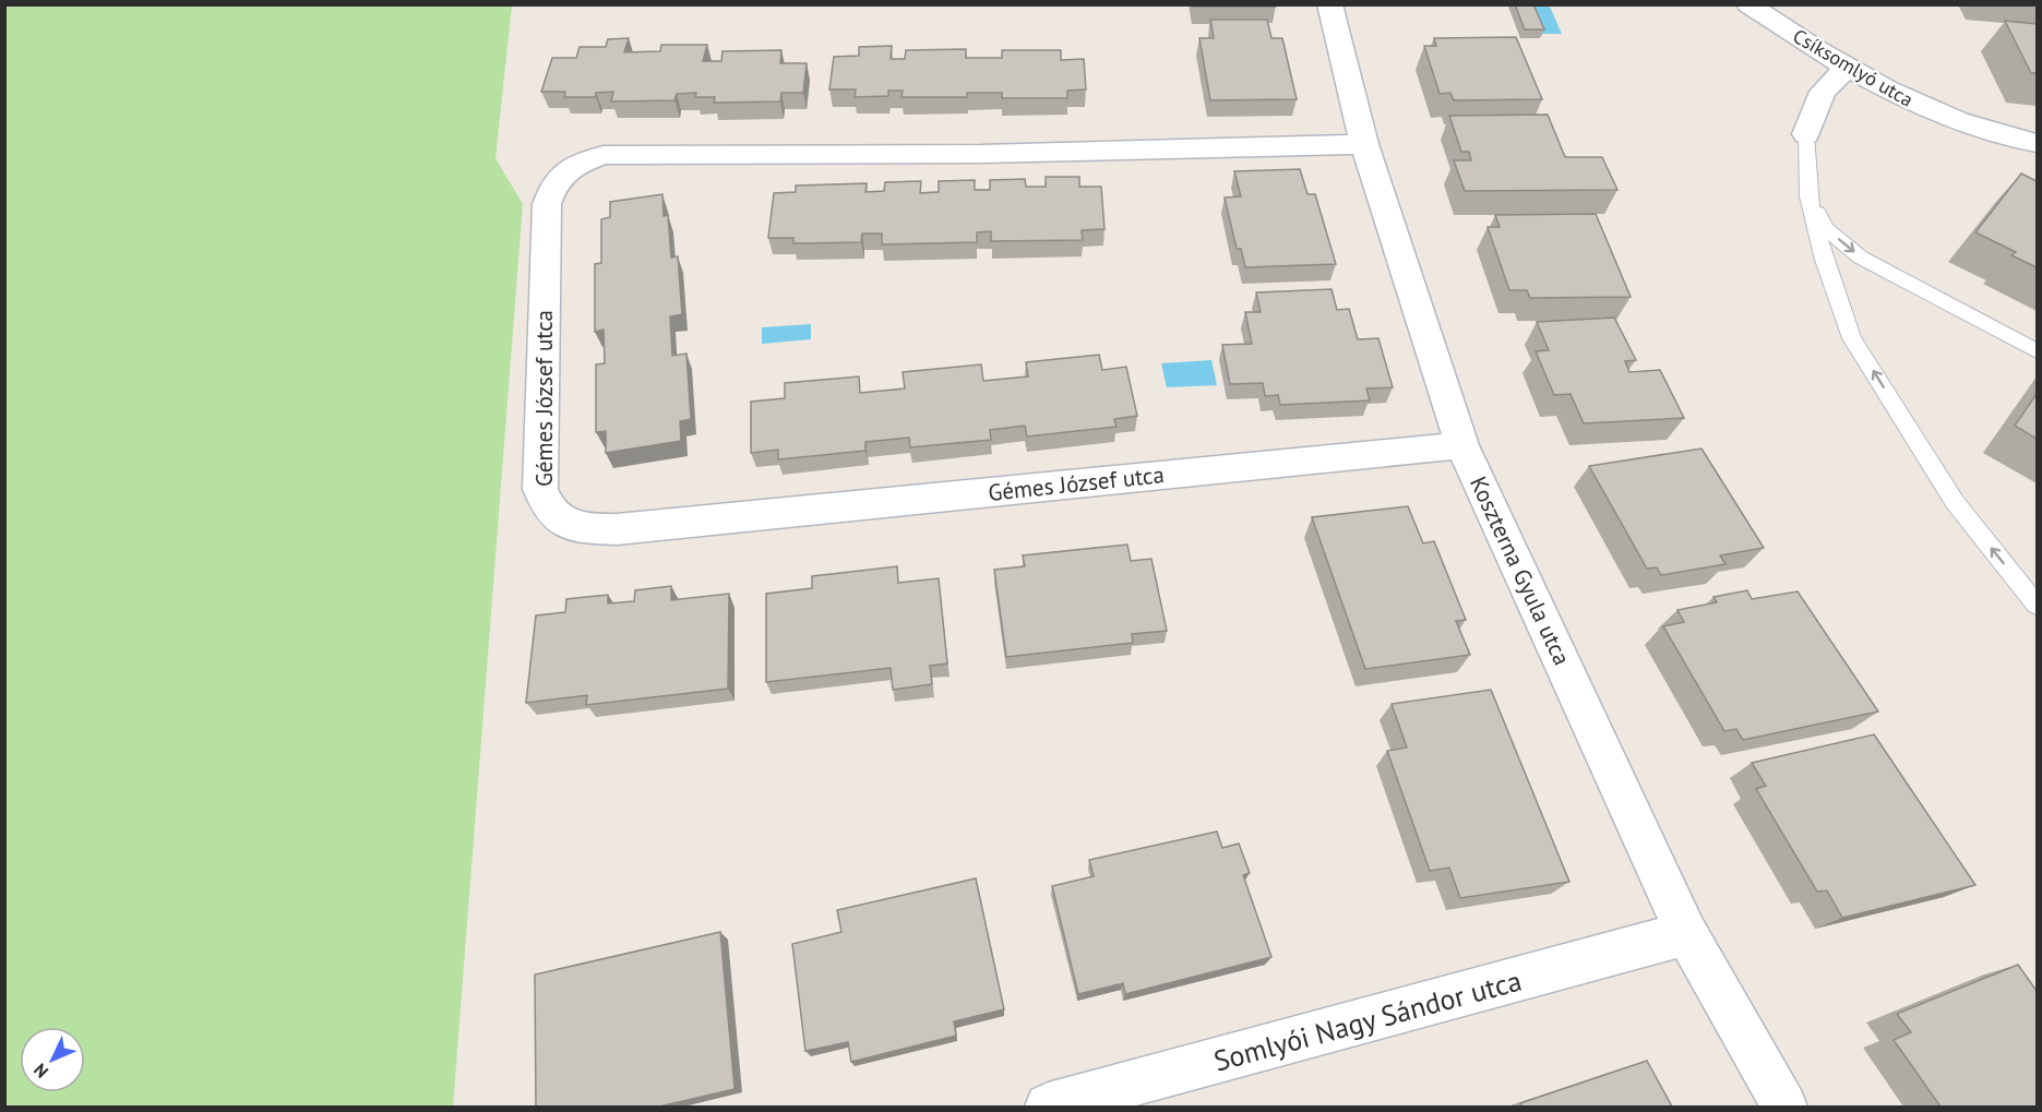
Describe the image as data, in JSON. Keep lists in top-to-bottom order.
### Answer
{
  "streets": {
    "street": [
      "Csíksomlyó utca",
      "Gémes József utca",
      "Koszterna Gyula utca",
      "Somlyói Nagy Sándor utca"
    ]
  },
  "crossings": [
    ["Gémes József utca", "Koszterna Gyula utca"],
    ["Koszterna Gyula utca", "Somlyói Nagy Sándor utca"]
  ],
  "north": "bottom left"
}
